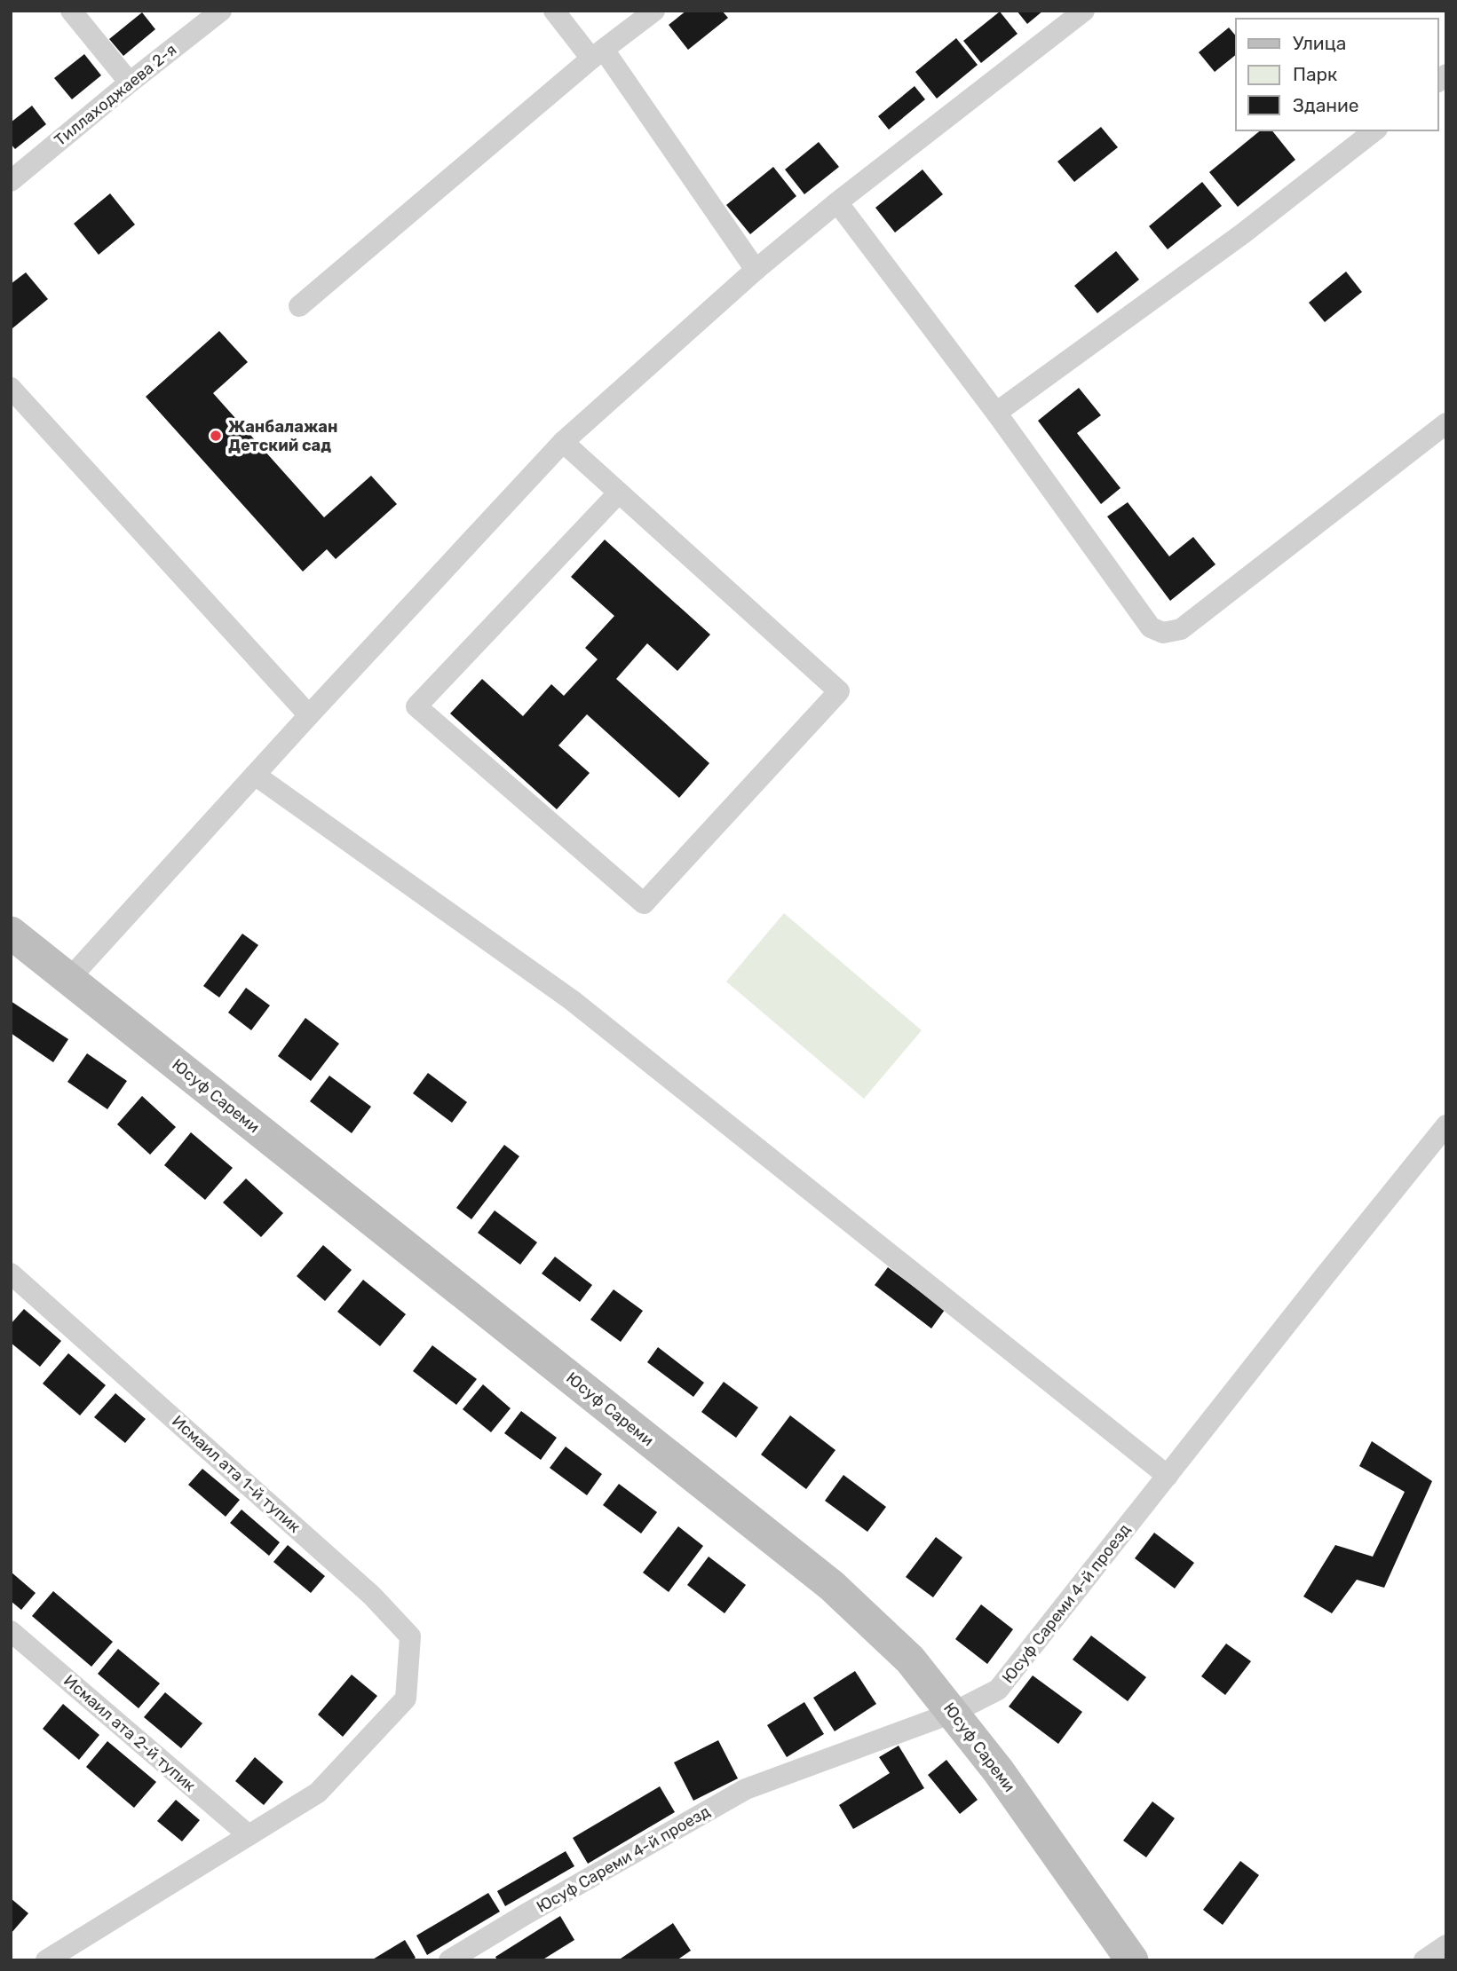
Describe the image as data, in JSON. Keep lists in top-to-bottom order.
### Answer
{
  "streets": {
    "main road": ["Юсуф Сареми"],
    "street": [
      "Тиллаходжаева 2-я",
      "Исмаил ата 1-й тупик",
      "Юсуф Сареми 4-й проезд",
      "Исмаил ата 2-й тупик"
    ]
  },
  "crossings": [
    ["Юсуф Сареми", "Юсуф Сареми 4-й проезд"],
    ["Исмаил ата 1-й тупик", "Исмаил ата 2-й тупик"]
  ],
  "places": ["Жанбалажан Детский сад"],
  "legend": ["Улица", "Парк", "Здание"]
}
